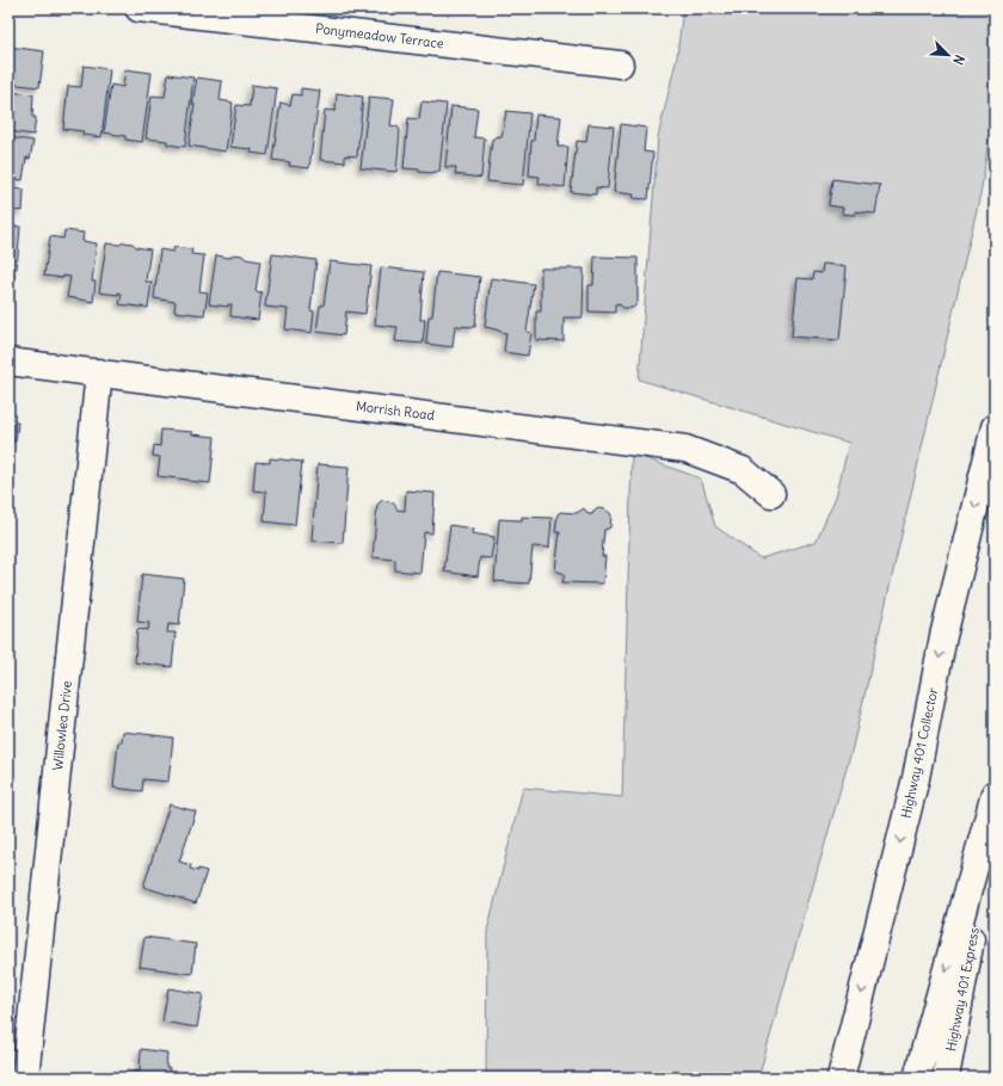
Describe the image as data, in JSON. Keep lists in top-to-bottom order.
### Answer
{
  "streets": {
    "main road": [
      "Ponymeadow Terrace",
      "Morrish Road",
      "Willowlea Drive",
      "Highway 401 Collector",
      "Highway 401 Express"
    ]
  },
  "crossings": [
    ["Morrish Road", "Willowlea Drive"]
  ],
  "north": "bottom right"
}
